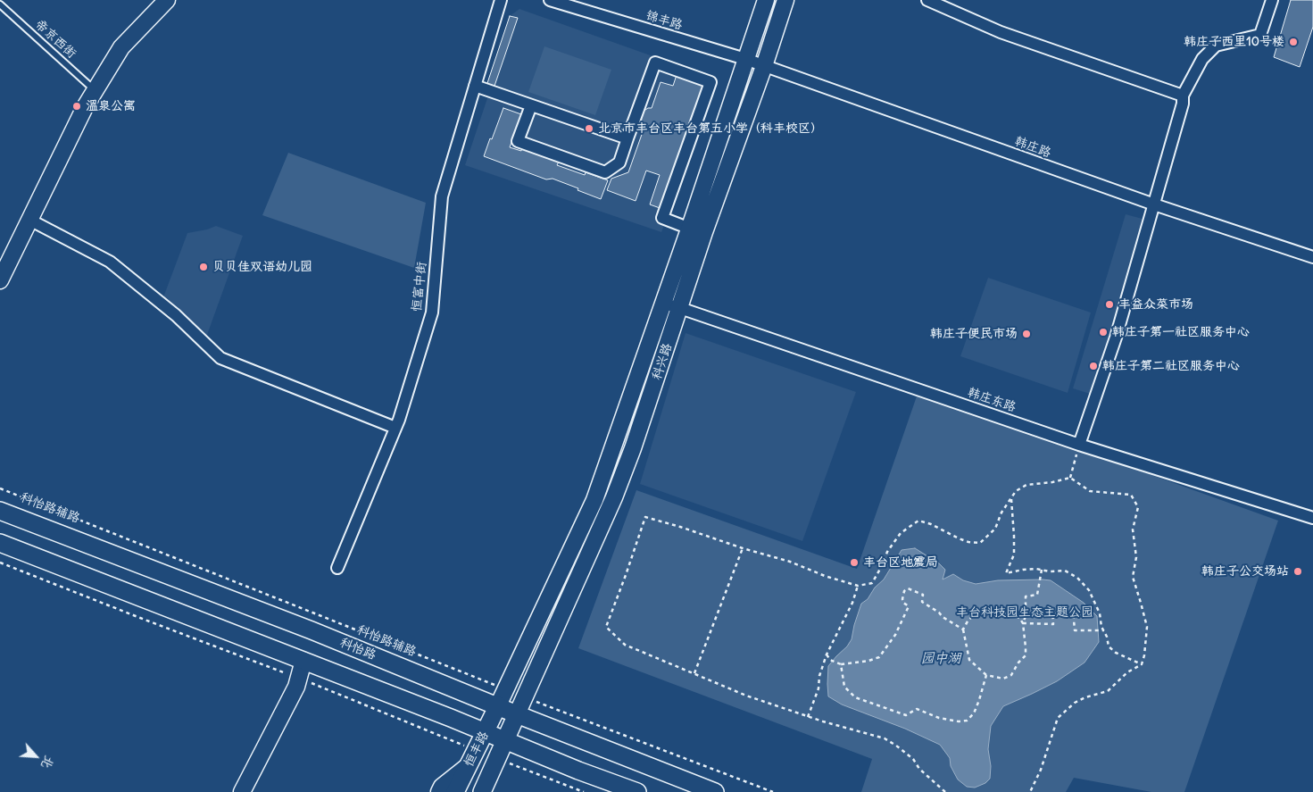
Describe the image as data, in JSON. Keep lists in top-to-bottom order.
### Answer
{
  "streets": {
    "main road": ["科兴路", "科怡路", "恒丰路"],
    "street": [
      "锦丰路",
      "韩庄路",
      "恒富中街",
      "韩庄东路"
    ],
    "lane": ["帝京西街"],
    "path": ["科怡路辅路"]
  },
  "crossings": [
    ["锦丰路", "韩庄路"],
    ["锦丰路", "科兴路"],
    ["韩庄路", "科兴路"],
    ["科兴路", "韩庄东路"],
    ["科兴路", "科怡路辅路"],
    ["科兴路", "科怡路"],
    ["科兴路", "恒丰路"],
    ["科怡路", "恒丰路"]
  ],
  "water": ["园中湖"],
  "parks": ["丰台科技园生态主题公园"],
  "places": [
    "韩庄子西里10号楼",
    "温泉公寓",
    "北京市丰台区丰台第五小学（科丰校区）",
    "贝贝佳双语幼儿园",
    "丰益众菜市场",
    "韩庄子第一社区服务中心",
    "韩庄子便民市场",
    "韩庄子第二社区服务中心",
    "丰台区地震局",
    "韩庄子公交场站"
  ],
  "north": "bottom right"
}
